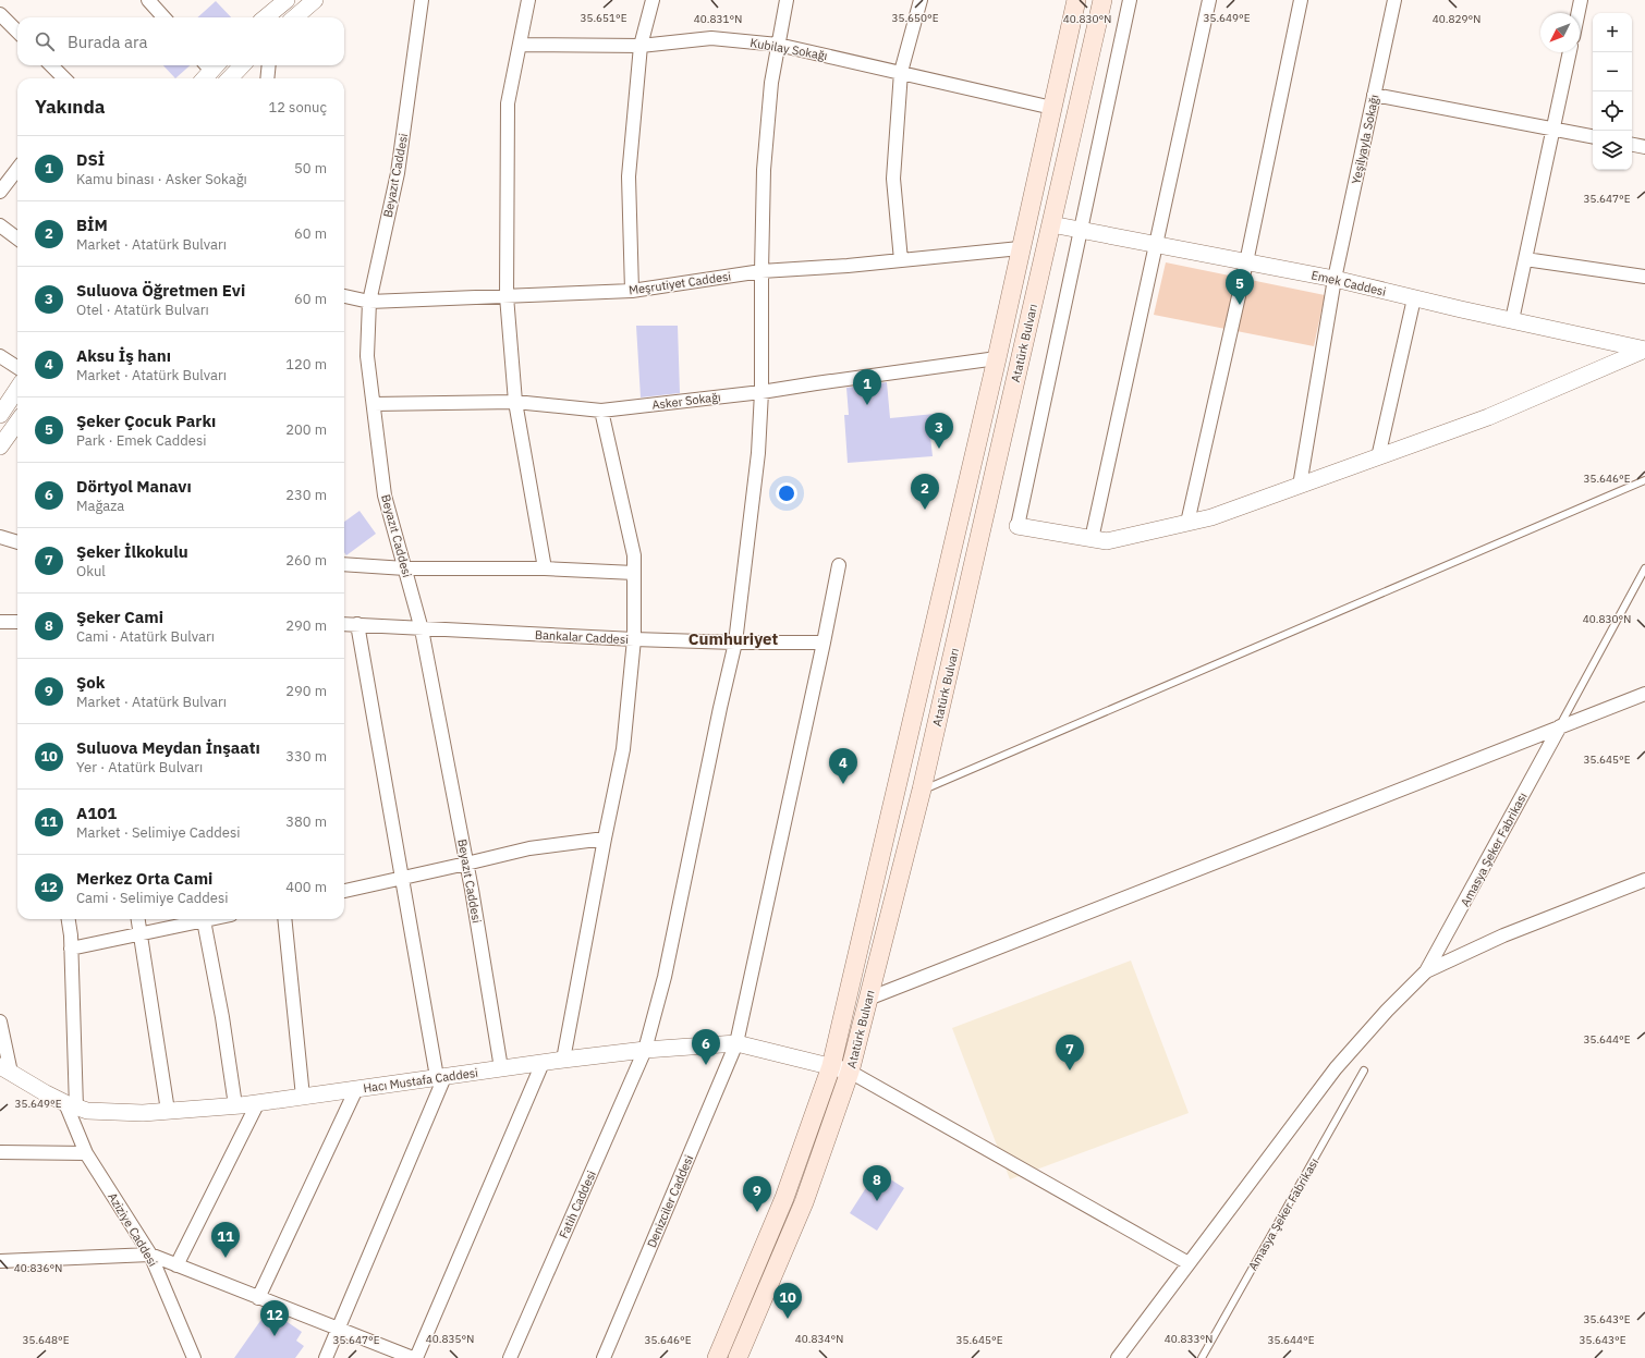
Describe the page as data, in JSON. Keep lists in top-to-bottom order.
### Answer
{
  "streets": {
    "main road": ["Atatürk Bulvarı"],
    "street": [
      "Kubilay Sokağı",
      "Yeşilyayla Sokağı",
      "Beyazıt Caddesi",
      "Meşrutiyet Caddesi",
      "Emek Caddesi",
      "Asker Sokağı",
      "Bankalar Caddesi",
      "Amasya Şeker Fabrikası",
      "Hacı Mustafa Caddesi",
      "Denizciler Caddesi",
      "Fatih Caddesi",
      "Aziziye Caddesi"
    ]
  },
  "crossings": [
    ["Kubilay Sokağı", "Atatürk Bulvarı"],
    ["Kubilay Sokağı", "Fatih Caddesi"],
    ["Yeşilyayla Sokağı", "Emek Caddesi"],
    ["Beyazıt Caddesi", "Meşrutiyet Caddesi"],
    ["Beyazıt Caddesi", "Asker Sokağı"],
    ["Beyazıt Caddesi", "Bankalar Caddesi"],
    ["Beyazıt Caddesi", "Hacı Mustafa Caddesi"],
    ["Meşrutiyet Caddesi", "Atatürk Bulvarı"],
    ["Meşrutiyet Caddesi", "Fatih Caddesi"],
    ["Emek Caddesi", "Atatürk Bulvarı"],
    ["Atatürk Bulvarı", "Asker Sokağı"],
    ["Atatürk Bulvarı", "Hacı Mustafa Caddesi"],
    ["Asker Sokağı", "Fatih Caddesi"],
    ["Bankalar Caddesi", "Denizciler Caddesi"],
    ["Bankalar Caddesi", "Fatih Caddesi"],
    ["Hacı Mustafa Caddesi", "Denizciler Caddesi"],
    ["Hacı Mustafa Caddesi", "Fatih Caddesi"],
    ["Hacı Mustafa Caddesi", "Aziziye Caddesi"]
  ],
  "districts": ["Cumhuriyet"],
  "north": "bottom left",
  "page": {
    "map_buttons": ["+", "−"],
    "search": "Burada ara",
    "heading": ["Yakında", "12 sonuç"],
    "list": [
      {
        "mark": "1",
        "name": "DSİ",
        "note": "Kamu binası · Asker Sokağı",
        "value": "50 m"
      },
      {
        "mark": "2",
        "name": "BİM",
        "note": "Market · Atatürk Bulvarı",
        "value": "60 m"
      },
      {
        "mark": "3",
        "name": "Suluova Öğretmen Evi",
        "note": "Otel · Atatürk Bulvarı",
        "value": "60 m"
      },
      {
        "mark": "4",
        "name": "Aksu İş hanı",
        "note": "Market · Atatürk Bulvarı",
        "value": "120 m"
      },
      {
        "mark": "5",
        "name": "Şeker Çocuk Parkı",
        "note": "Park · Emek Caddesi",
        "value": "200 m"
      },
      {
        "mark": "6",
        "name": "Dörtyol Manavı",
        "note": "Mağaza",
        "value": "230 m"
      },
      {
        "mark": "7",
        "name": "Şeker İlkokulu",
        "note": "Okul",
        "value": "260 m"
      },
      {
        "mark": "8",
        "name": "Şeker Cami",
        "note": "Cami · Atatürk Bulvarı",
        "value": "290 m"
      },
      {
        "mark": "9",
        "name": "Şok",
        "note": "Market · Atatürk Bulvarı",
        "value": "290 m"
      },
      {
        "mark": "10",
        "name": "Suluova Meydan İnşaatı",
        "note": "Yer · Atatürk Bulvarı",
        "value": "330 m"
      },
      {
        "mark": "11",
        "name": "A101",
        "note": "Market · Selimiye Caddesi",
        "value": "380 m"
      },
      {
        "mark": "12",
        "name": "Merkez Orta Cami",
        "note": "Cami · Selimiye Caddesi",
        "value": "400 m"
      }
    ],
    "pins": [
      "5",
      "1",
      "3",
      "2",
      "4",
      "6",
      "7",
      "8",
      "9",
      "11",
      "10",
      "12"
    ]
  },
  "coordinates": [
    "35.651°E",
    "35.650°E",
    "35.649°E",
    "40.829°N",
    "40.831°N",
    "40.830°N",
    "35.647°E",
    "35.646°E",
    "35.645°E",
    "35.644°E",
    "40.836°N",
    "35.643°E",
    "40.835°N",
    "40.834°N",
    "40.833°N",
    "35.648°E"
  ]
}
